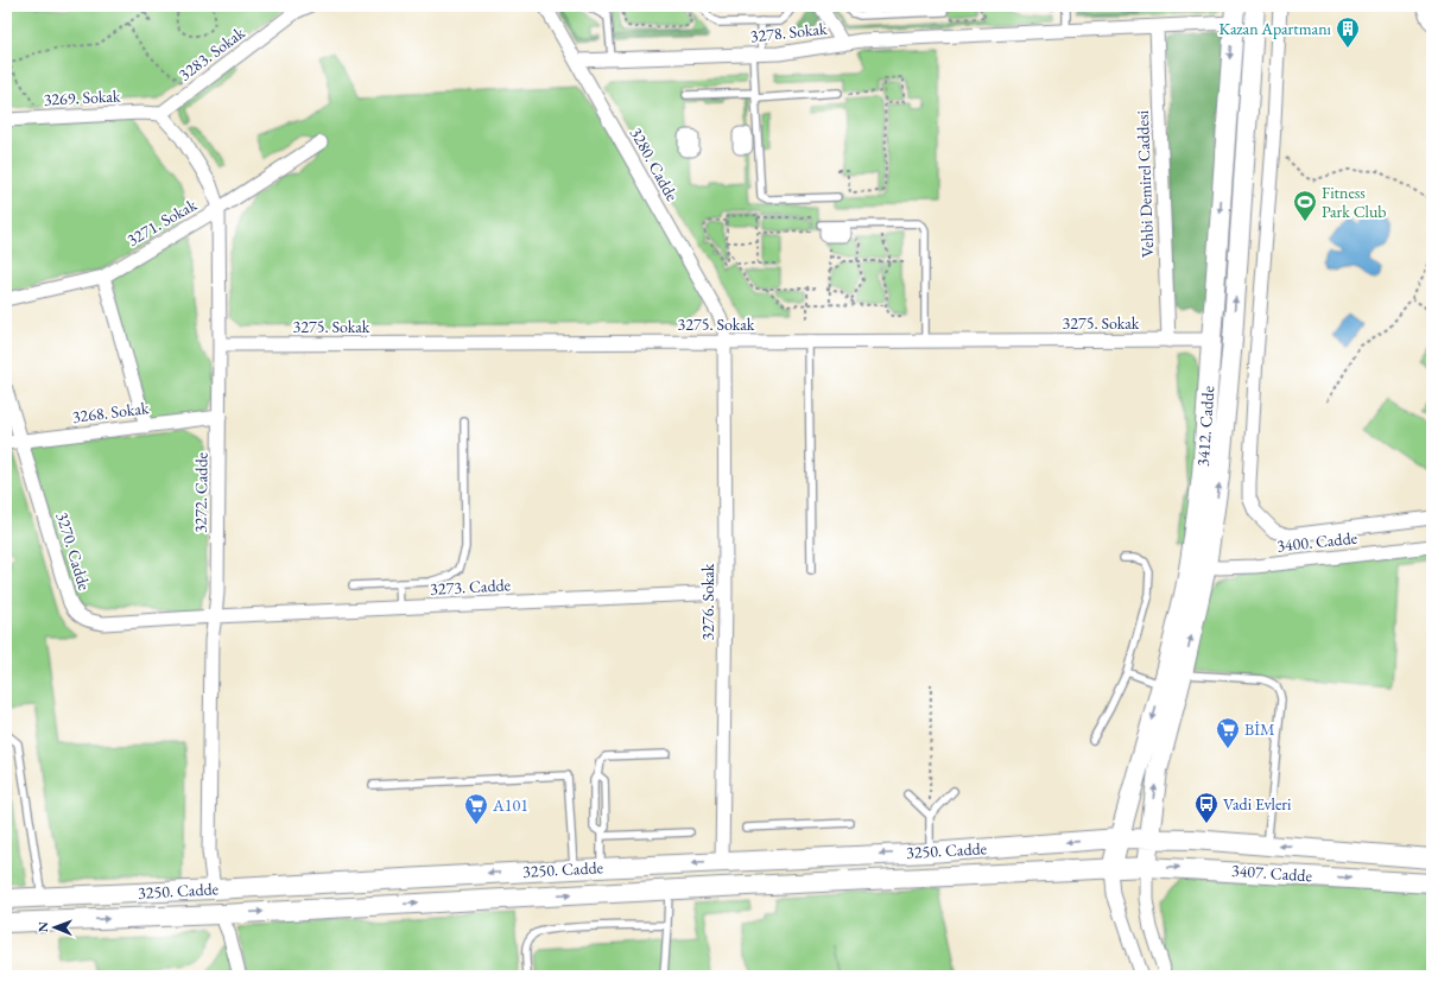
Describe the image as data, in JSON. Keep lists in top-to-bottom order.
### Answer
{
  "streets": {
    "street": [
      "3278. Sokak",
      "3283. Sokak",
      "3269. Sokak",
      "3280. Cadde",
      "Vehbi Demirel Caddesi",
      "3271. Sokak",
      "3275. Sokak",
      "3268. Sokak",
      "3412. Cadde",
      "3272. Cadde",
      "3400. Cadde",
      "3270. Cadde",
      "3273. Cadde",
      "3276. Sokak",
      "3250. Cadde",
      "3407. Cadde"
    ]
  },
  "crossings": [
    ["3278. Sokak", "3280. Cadde"],
    ["3278. Sokak", "Vehbi Demirel Caddesi"],
    ["3278. Sokak", "3412. Cadde"],
    ["3283. Sokak", "3269. Sokak"],
    ["3283. Sokak", "3272. Cadde"],
    ["3269. Sokak", "3272. Cadde"],
    ["3280. Cadde", "3275. Sokak"],
    ["3280. Cadde", "3276. Sokak"],
    ["Vehbi Demirel Caddesi", "3275. Sokak"],
    ["3271. Sokak", "3272. Cadde"],
    ["3275. Sokak", "3412. Cadde"],
    ["3275. Sokak", "3272. Cadde"],
    ["3275. Sokak", "3276. Sokak"],
    ["3268. Sokak", "3272. Cadde"],
    ["3268. Sokak", "3270. Cadde"],
    ["3412. Cadde", "3400. Cadde"],
    ["3412. Cadde", "3250. Cadde"],
    ["3412. Cadde", "3407. Cadde"],
    ["3272. Cadde", "3270. Cadde"],
    ["3272. Cadde", "3273. Cadde"],
    ["3272. Cadde", "3250. Cadde"],
    ["3270. Cadde", "3273. Cadde"],
    ["3273. Cadde", "3276. Sokak"],
    ["3276. Sokak", "3250. Cadde"],
    ["3250. Cadde", "3407. Cadde"]
  ],
  "places": {
    "building": ["Kazan Apartmanı"],
    "sports": ["Fitness Park Club"],
    "supermarket": ["BİM", "A101"],
    "bus stop": ["Vadi Evleri"]
  },
  "north": "left"
}
